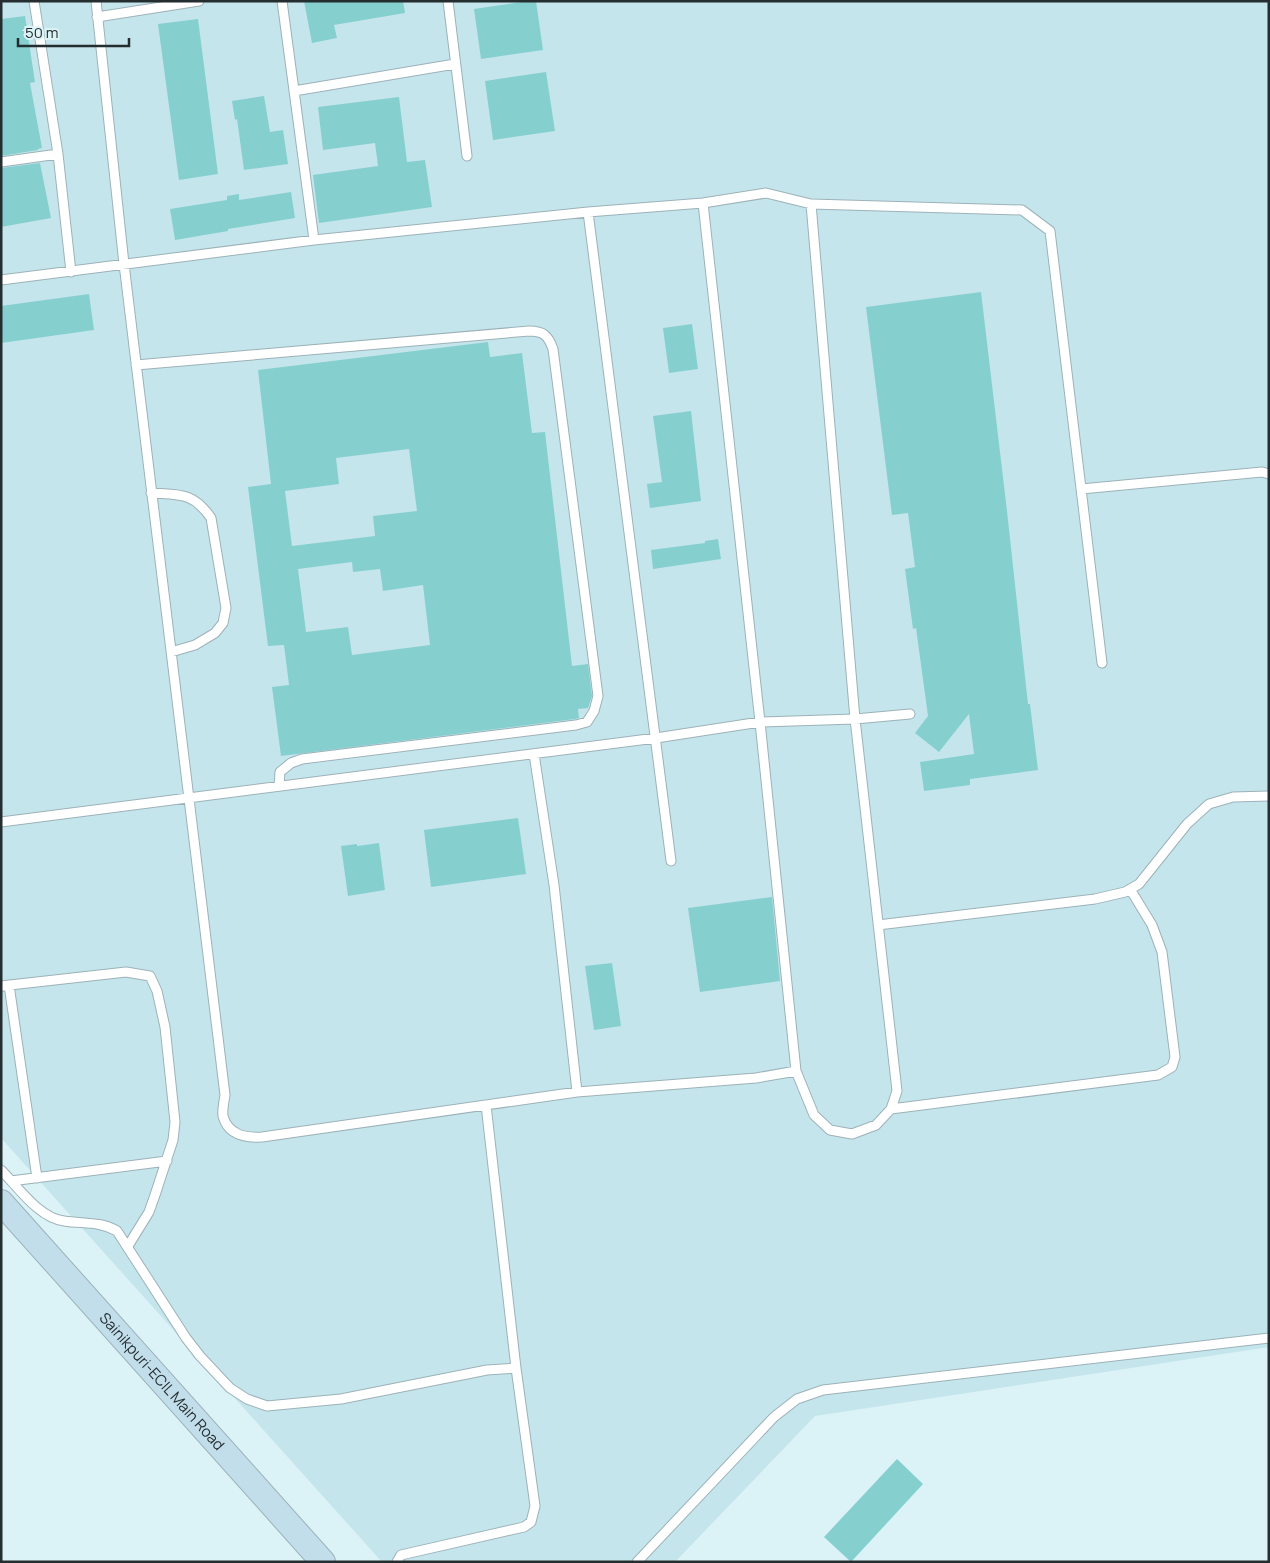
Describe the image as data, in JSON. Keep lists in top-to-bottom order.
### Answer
{
  "streets": {
    "street": ["Sainikpuri-ECIL Main Road"]
  },
  "scale_bar": "50 m"
}
